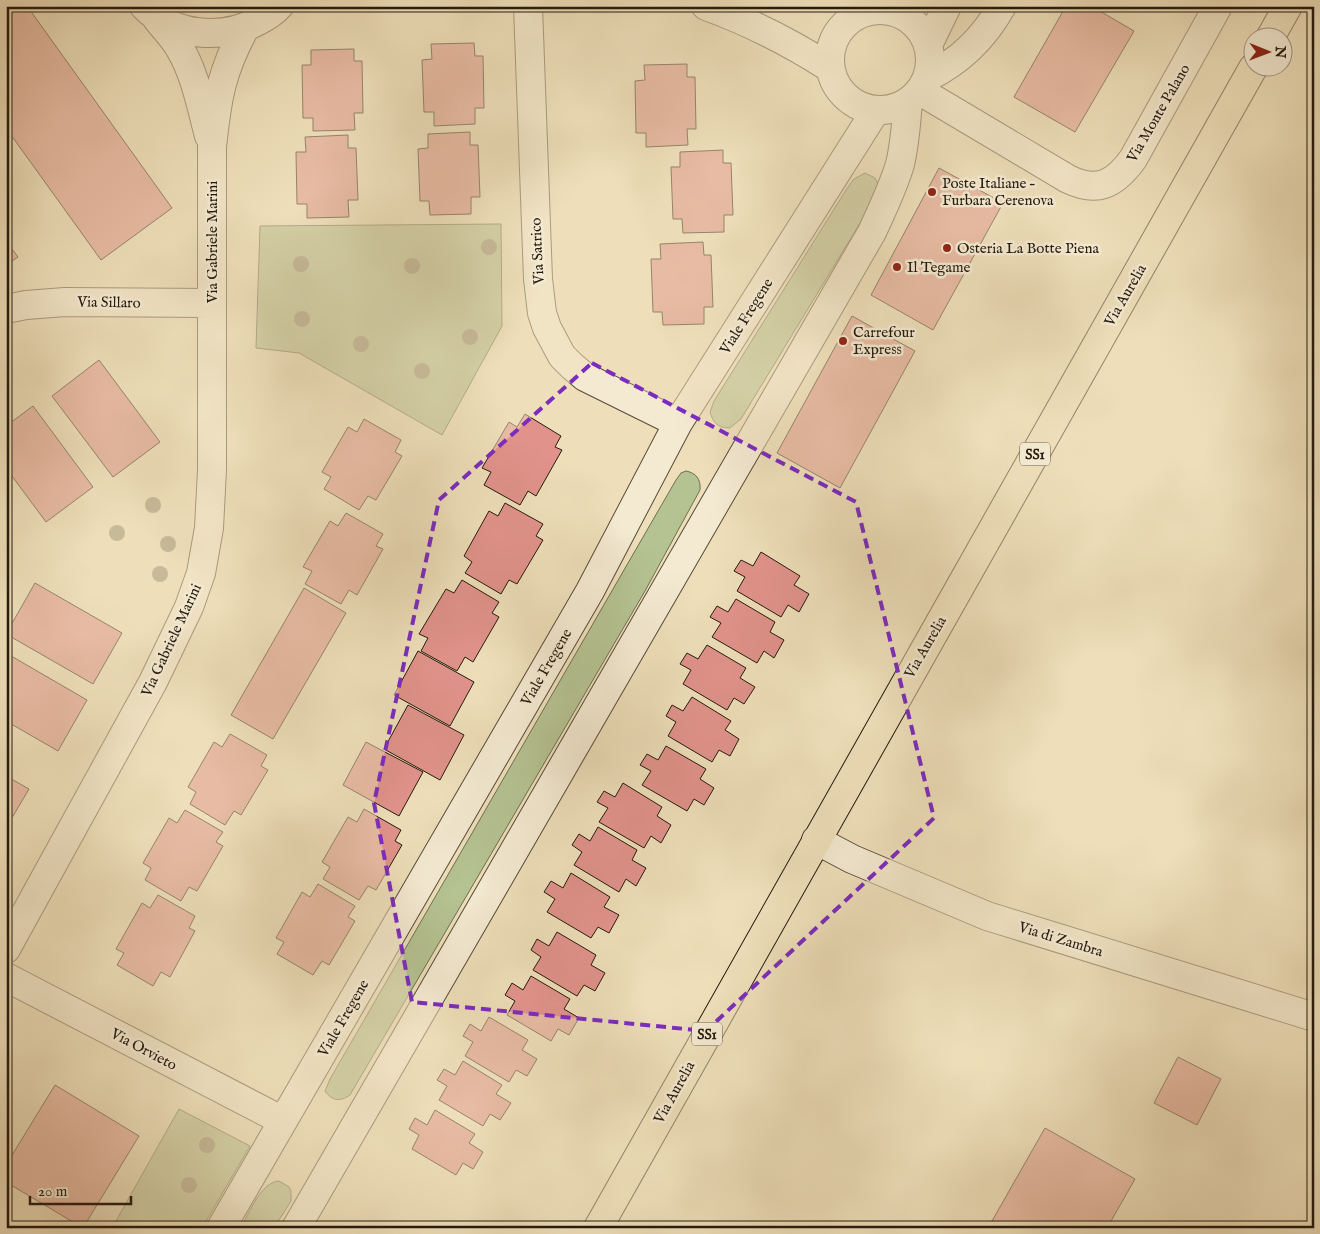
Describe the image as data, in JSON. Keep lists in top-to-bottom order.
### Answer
{
  "streets": {
    "main road": ["Via Aurelia", "SS1"],
    "street": [
      "Via Monte Palano",
      "Via Gabriele Marini",
      "Via Satrico",
      "Via Sillaro",
      "Viale Fregene",
      "Via di Zambra",
      "Via Orvieto"
    ]
  },
  "crossings": [
    ["Via Monte Palano", "Viale Fregene"],
    ["Via Gabriele Marini", "Via Sillaro"],
    ["Via Satrico", "Viale Fregene"],
    ["Via Aurelia", "Via di Zambra"],
    ["Viale Fregene", "Via Orvieto"]
  ],
  "places": [
    "Poste Italiane – Furbara Cerenova",
    "Osteria La Botte Piena",
    "Il Tegame",
    "Carrefour Express"
  ],
  "scale_bar": "20 m",
  "north": "right"
}
